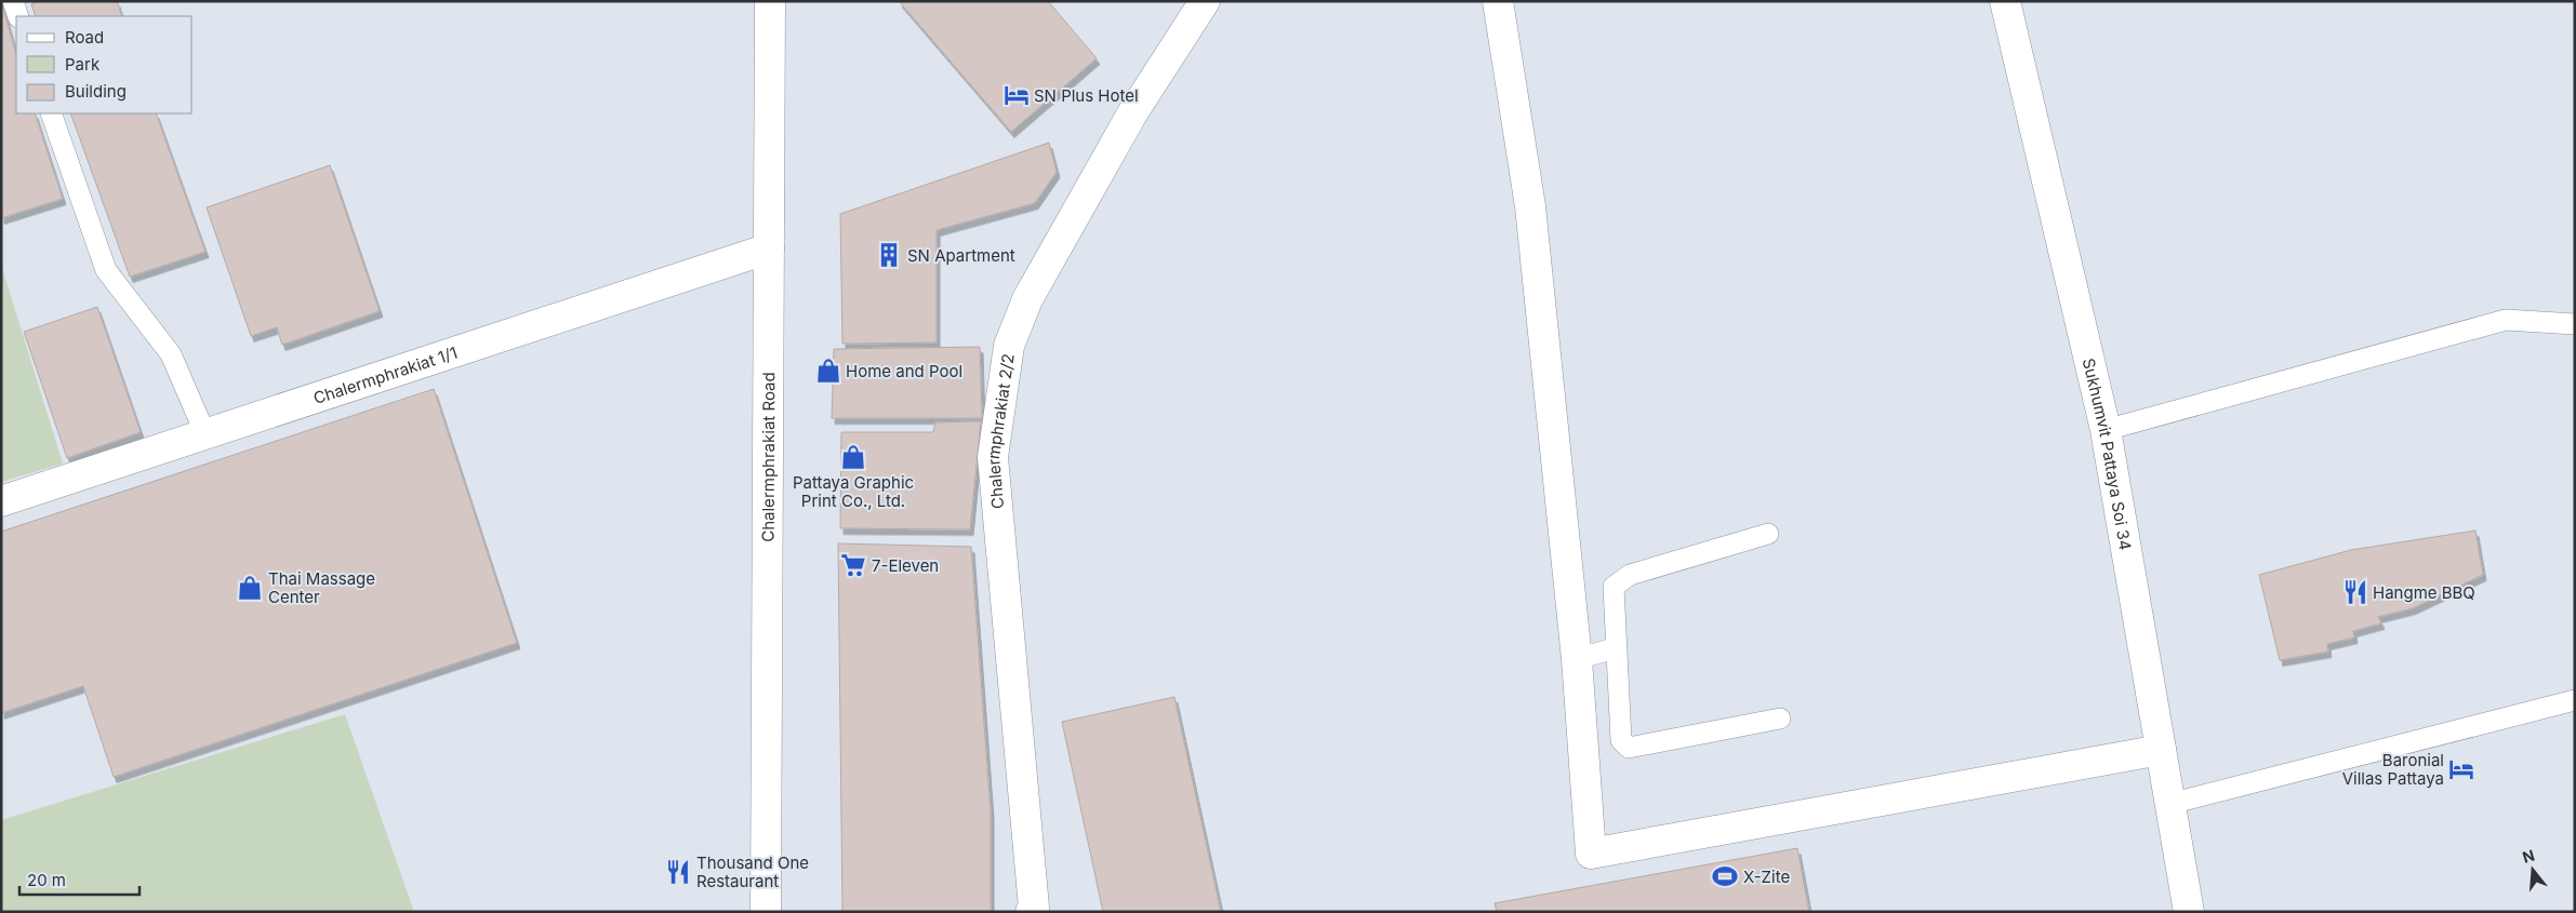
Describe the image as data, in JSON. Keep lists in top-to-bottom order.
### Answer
{
  "streets": {
    "street": [
      "Chalermphrakiat 1/1",
      "Chalermphrakiat 2/2",
      "Sukhumvit Pattaya Soi 34",
      "Chalermphrakiat Road"
    ]
  },
  "crossings": [
    ["Chalermphrakiat 1/1", "Chalermphrakiat Road"]
  ],
  "places": {
    "hotel": ["SN Plus Hotel", "Baronial Villas Pattaya"],
    "building": ["SN Apartment"],
    "shop": ["Home and Pool", "Pattaya Graphic Print Co., Ltd.", "Thai Massage Center"],
    "supermarket": ["7-Eleven"],
    "restaurant": ["Hangme BBQ", "Thousand One Restaurant"],
    "sports": ["X-Zite"]
  },
  "legend": ["Road", "Park", "Building"],
  "scale_bar": "20 m",
  "north": "top"
}
